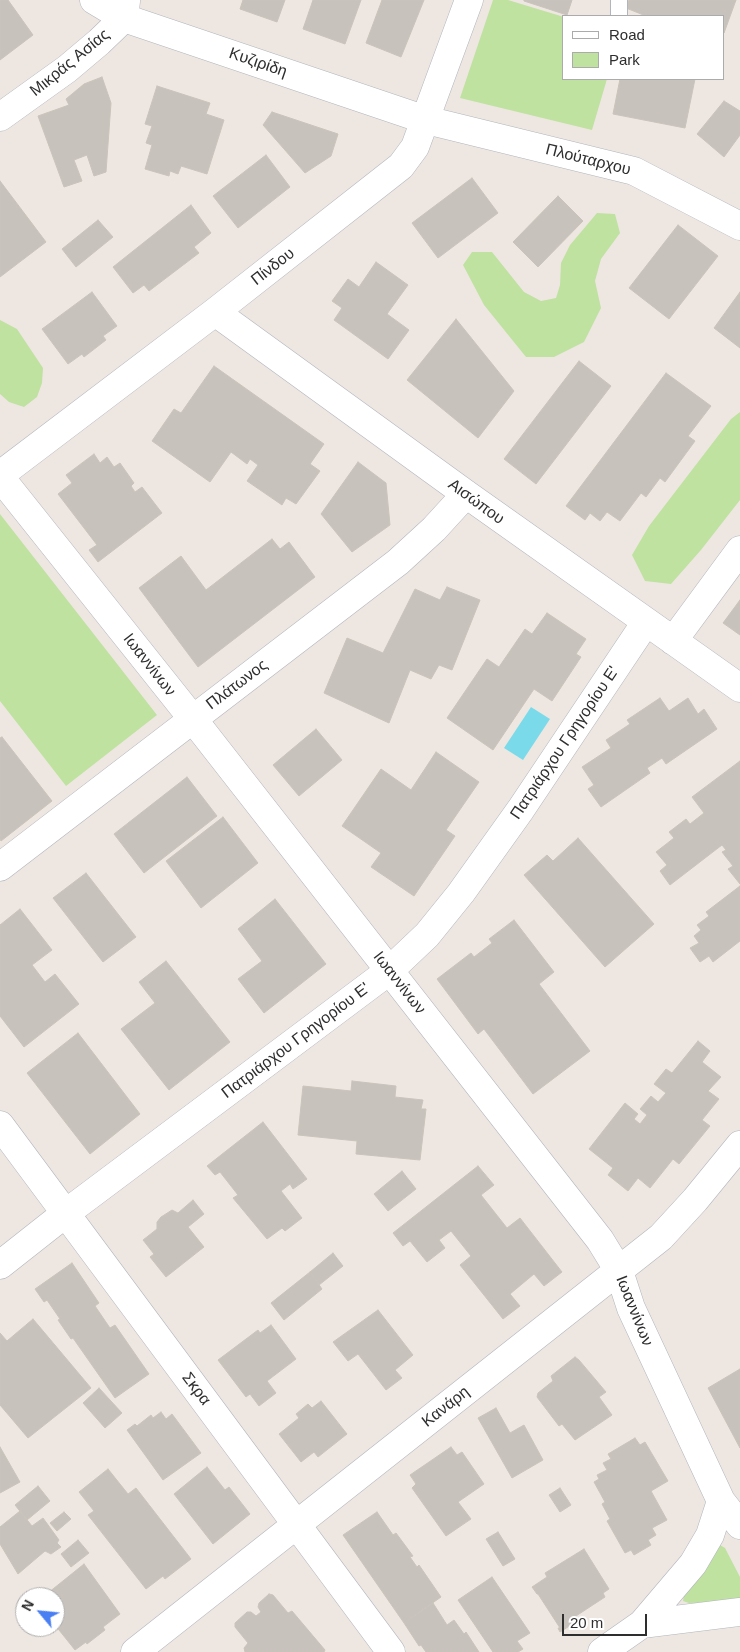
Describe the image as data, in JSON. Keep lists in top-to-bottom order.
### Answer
{
  "streets": {
    "street": [
      "Μικράς Ασίας",
      "Κυζιρίδη",
      "Πλούταρχου",
      "Πίνδου",
      "Αισώπου",
      "Ιωαννίνων",
      "Πλάτωνος",
      "Πατριάρχου Γρηγορίου Ε'",
      "Σκρα",
      "Κανάρη"
    ]
  },
  "crossings": [
    ["Μικράς Ασίας", "Κυζιρίδη"],
    ["Κυζιρίδη", "Πλούταρχου"],
    ["Κυζιρίδη", "Πίνδου"],
    ["Πλούταρχου", "Πίνδου"],
    ["Πίνδου", "Αισώπου"],
    ["Πίνδου", "Ιωαννίνων"],
    ["Αισώπου", "Πλάτωνος"],
    ["Αισώπου", "Πατριάρχου Γρηγορίου Ε'"],
    ["Ιωαννίνων", "Πλάτωνος"],
    ["Ιωαννίνων", "Πατριάρχου Γρηγορίου Ε'"],
    ["Ιωαννίνων", "Κανάρη"],
    ["Πατριάρχου Γρηγορίου Ε'", "Σκρα"],
    ["Σκρα", "Κανάρη"]
  ],
  "legend": ["Road", "Park"],
  "scale_bar": "20 m",
  "north": "top left"
}
